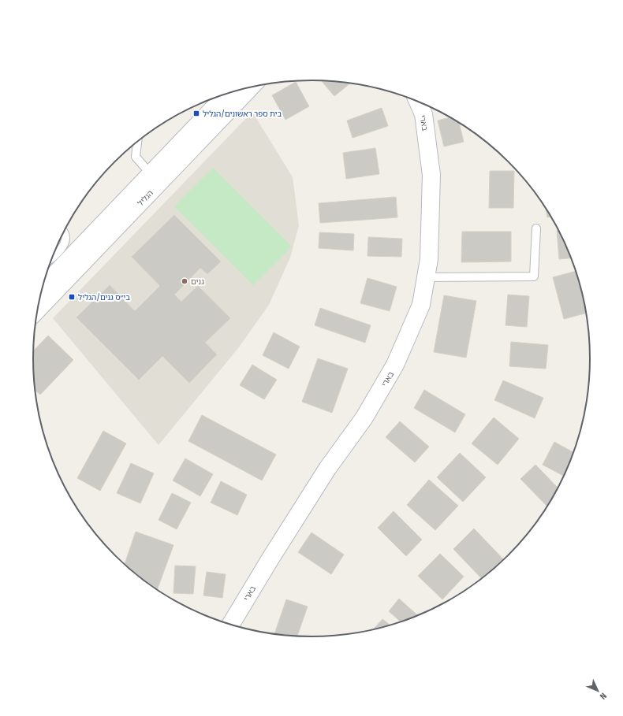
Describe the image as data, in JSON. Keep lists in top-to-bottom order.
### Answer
{
  "streets": {
    "street": ["בארי", "הגליל"]
  },
  "places": {
    "transit": ["בית ספר ראשונים/הגליל", "בי״ס גנים/הגליל"],
    "other": ["גנים"]
  },
  "north": "bottom right"
}
